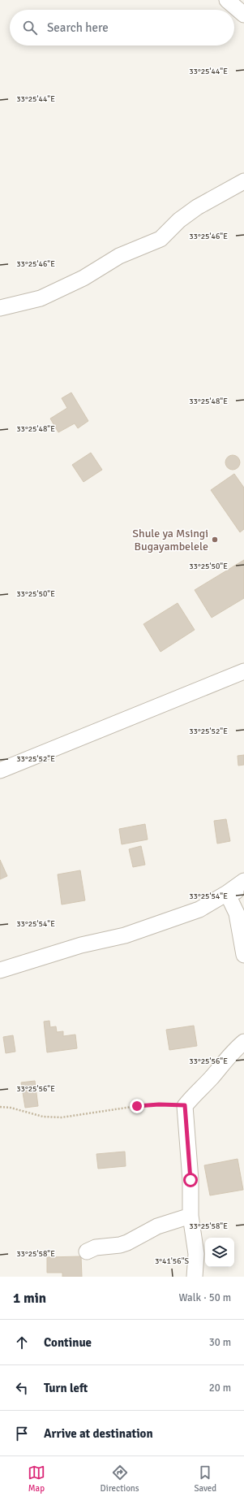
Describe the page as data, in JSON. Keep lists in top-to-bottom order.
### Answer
{
  "places": ["Shule ya Msingi Bugayambelele"],
  "page": {
    "search": "Search here",
    "heading": ["1 min", "Walk · 50 m"],
    "list": [
      ["Continue", "30 m"],
      ["Turn left", "20 m"],
      "Arrive at destination"
    ],
    "nav": ["Map", "Directions", "Saved"]
  },
  "coordinates": [
    "33°25'44\"E",
    "33°25'46\"E",
    "33°25'48\"E",
    "33°25'50\"E",
    "33°25'52\"E",
    "33°25'54\"E",
    "33°25'56\"E",
    "33°25'58\"E",
    "3°41'56\"S"
  ]
}
